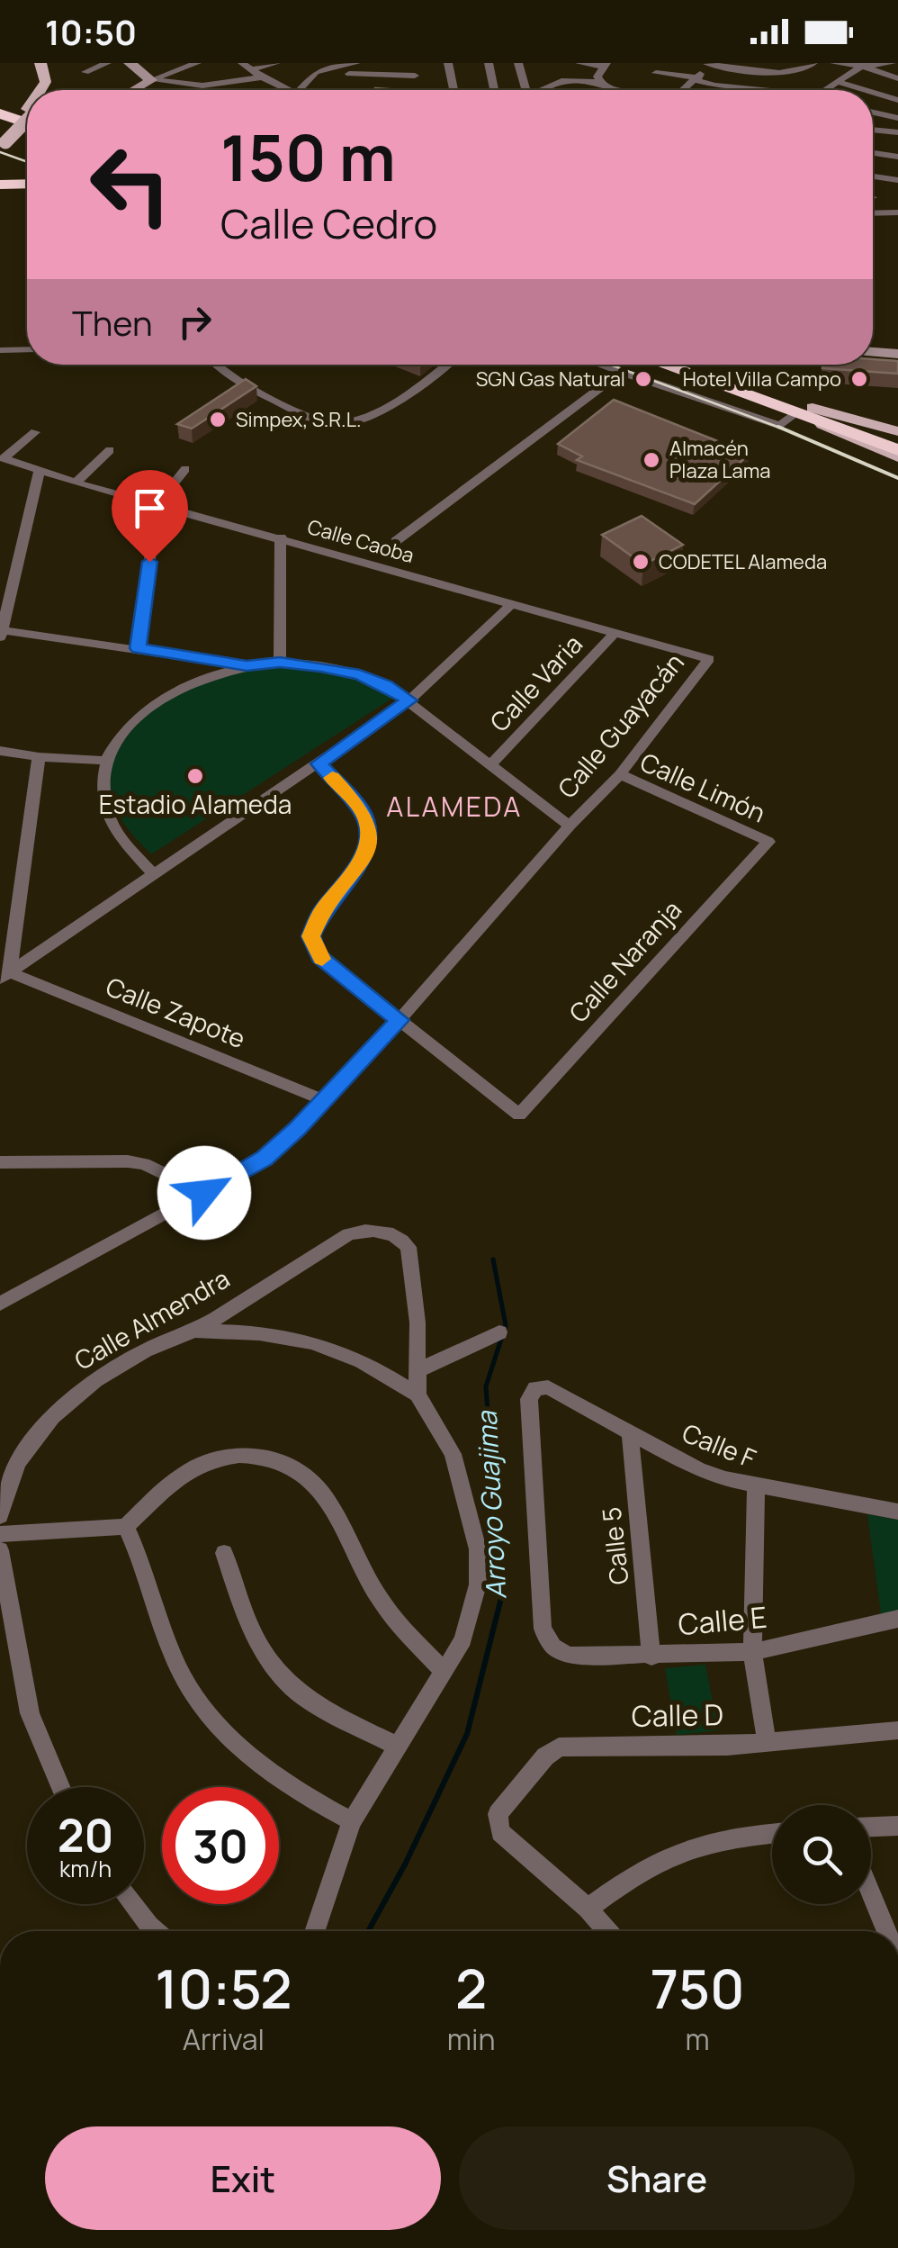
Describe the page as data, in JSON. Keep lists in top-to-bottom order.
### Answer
{
  "streets": {
    "street": [
      "Calle Caoba",
      "Calle Varia",
      "Calle Guayacán",
      "Calle Limón",
      "Calle Naranja",
      "Calle Zapote",
      "Calle Almendra",
      "Calle F",
      "Calle 5",
      "Calle E",
      "Calle D"
    ]
  },
  "crossings": [
    ["Calle Caoba", "Calle Varia"],
    ["Calle Caoba", "Calle Guayacán"],
    ["Calle Guayacán", "Calle Limón"],
    ["Calle Guayacán", "Calle Naranja"],
    ["Calle Guayacán", "Calle Zapote"],
    ["Calle Limón", "Calle Naranja"],
    ["Calle F", "Calle 5"],
    ["Calle F", "Calle E"],
    ["Calle 5", "Calle E"]
  ],
  "districts": ["ALAMEDA"],
  "water": ["Arroyo Guajima"],
  "places": [
    "SGN Gas Natural",
    "Hotel Villa Campo",
    "Simpex, S.R.L.",
    "Almacén Plaza Lama",
    "CODETEL Alameda",
    "Estadio Alameda"
  ],
  "page": {
    "status": "10:50",
    "turn": ["150 m", "Calle Cedro"],
    "then": "Then",
    "speed": "20 km/h",
    "limit": "30",
    "eta": [
      "10:52",
      "Arrival",
      "2",
      "min",
      "750",
      "m"
    ],
    "buttons": ["Exit", "Share"]
  }
}
